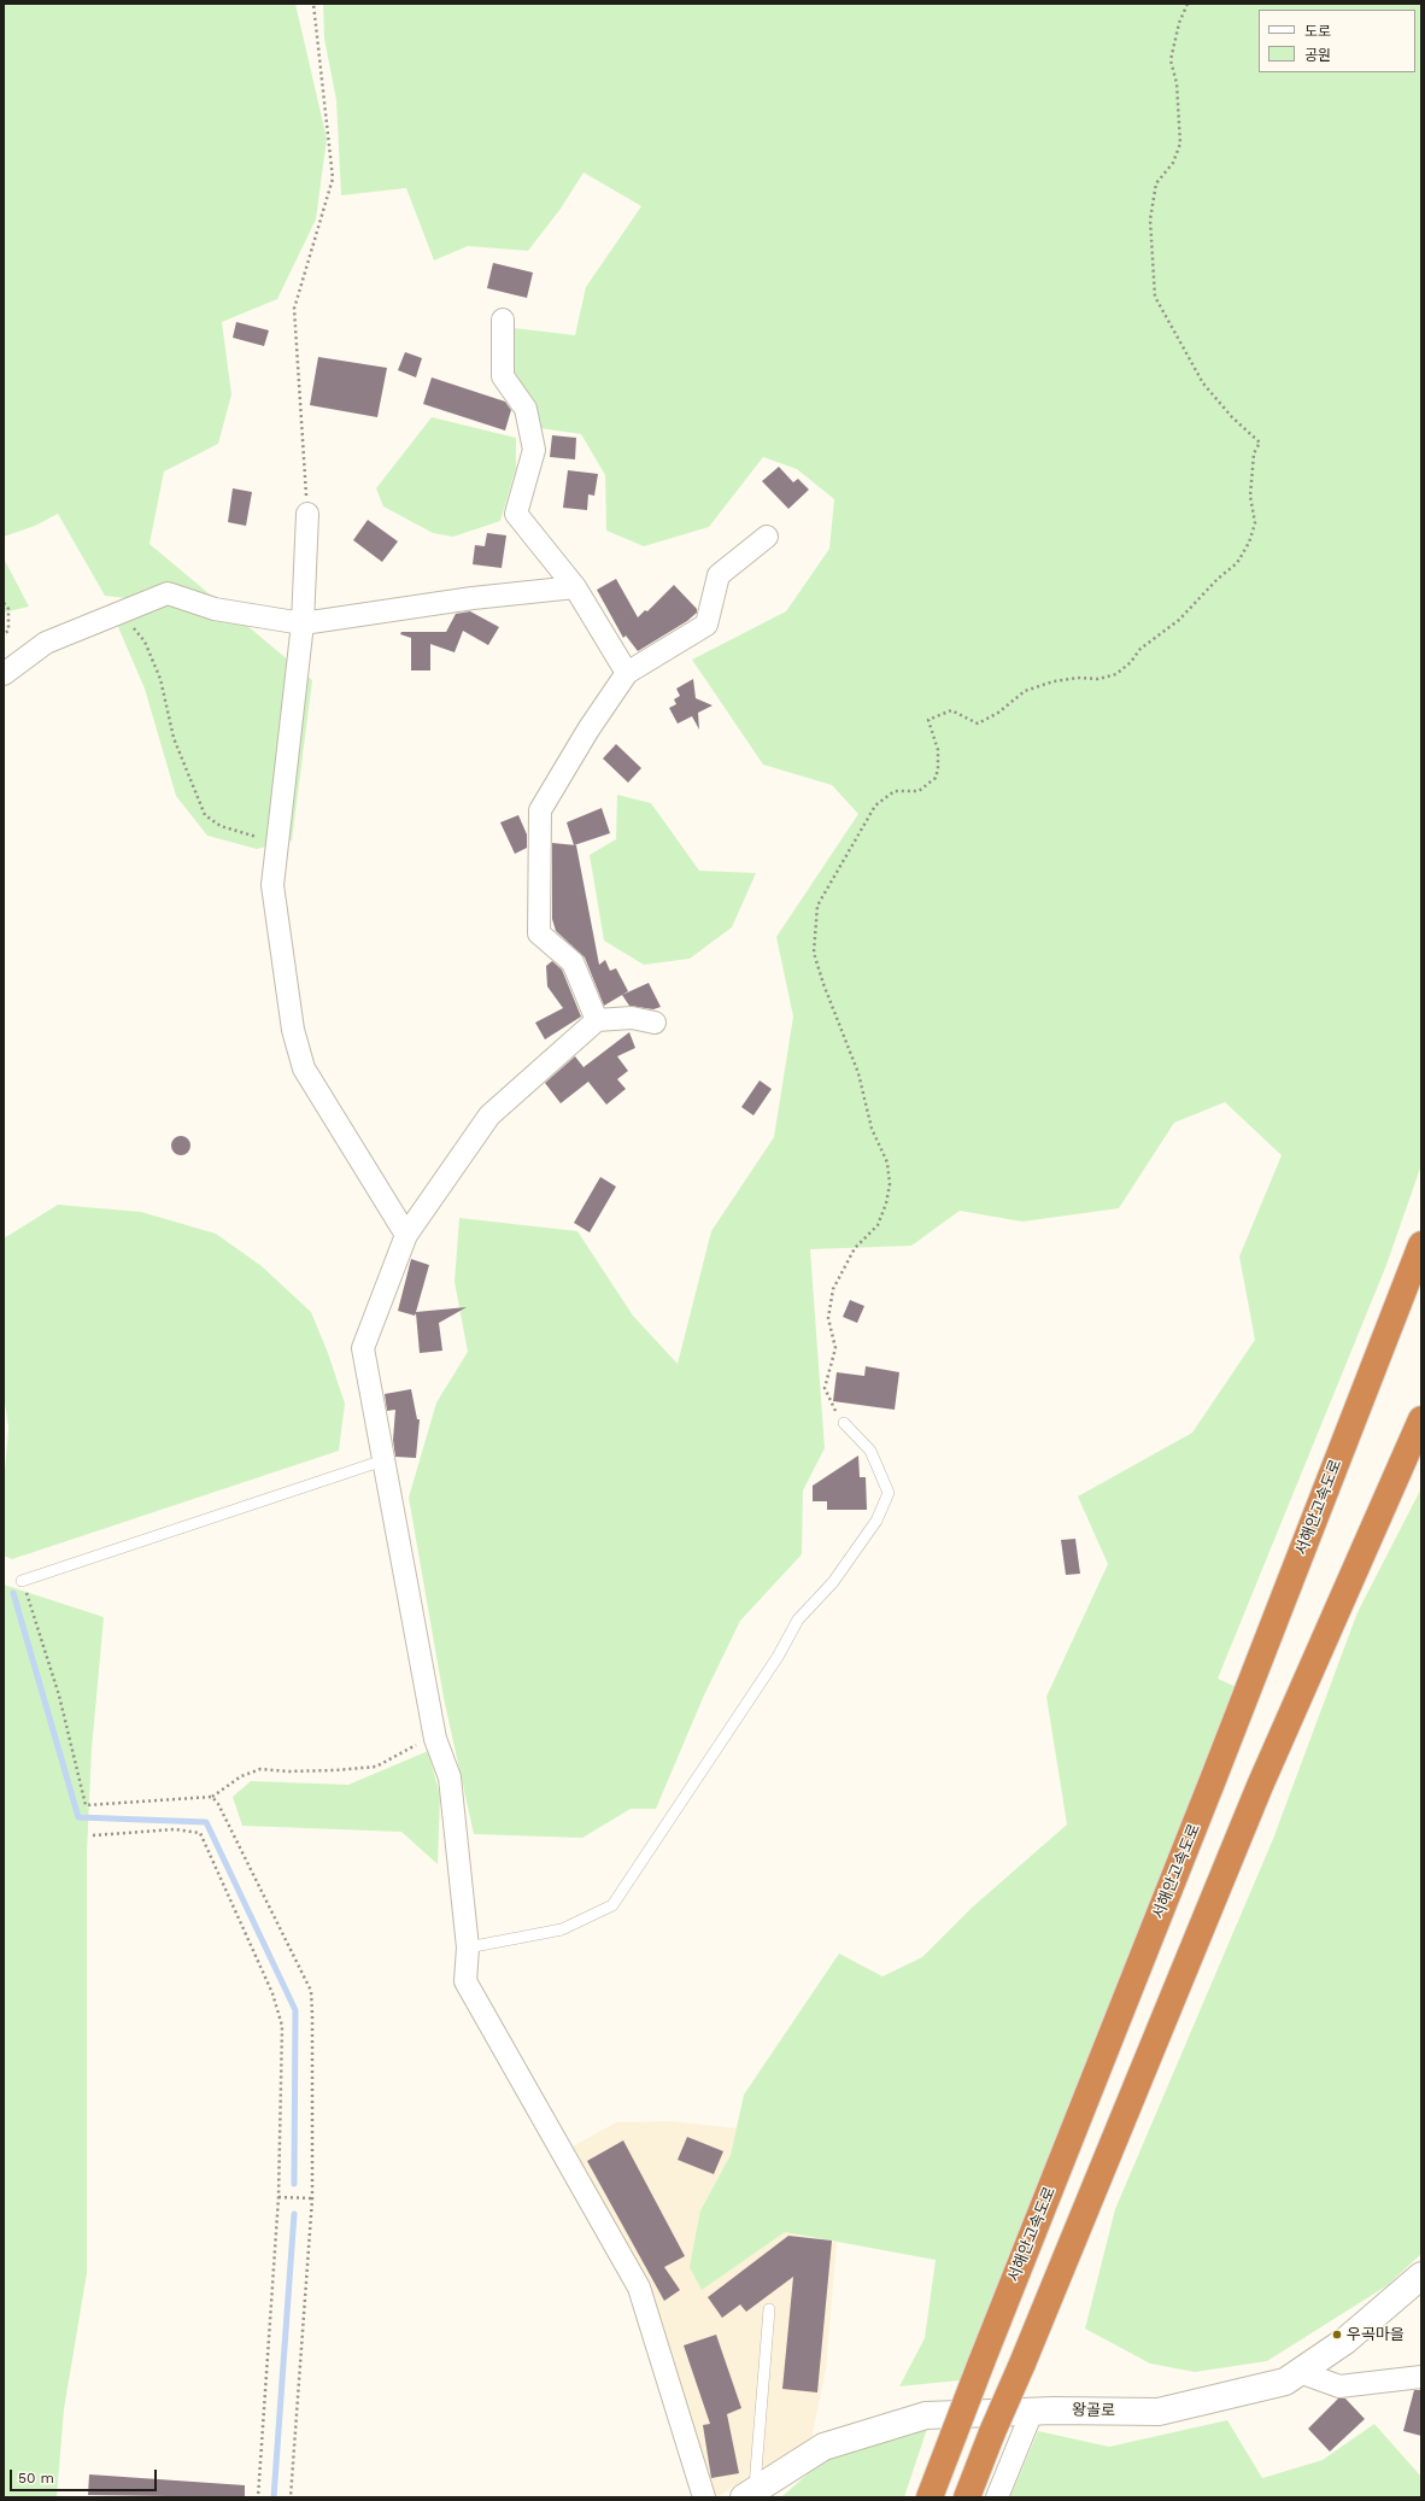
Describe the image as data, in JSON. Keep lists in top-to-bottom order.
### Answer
{
  "streets": {
    "highway": ["서해안고속도로"],
    "main road": ["왕골로"]
  },
  "places": ["우곡마을"],
  "legend": ["도로", "공원"],
  "scale_bar": "50 m"
}
